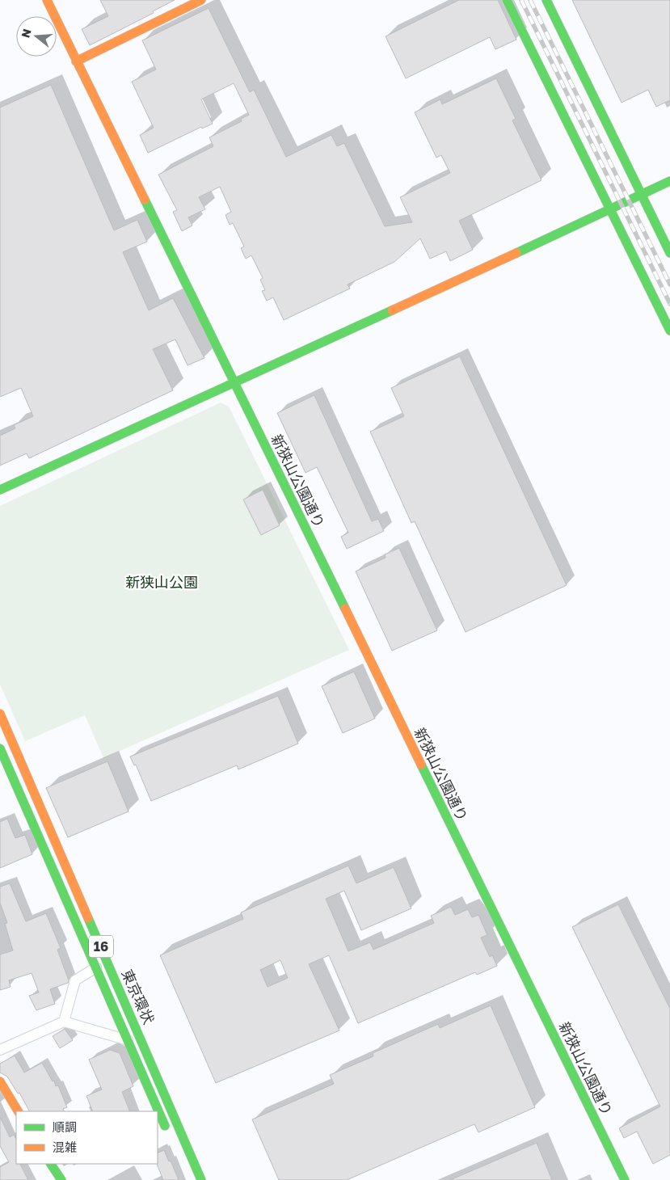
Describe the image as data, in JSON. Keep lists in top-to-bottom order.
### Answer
{
  "streets": {
    "main road": ["新狭山公園通り", "16", "東京環状"]
  },
  "parks": ["新狭山公園"],
  "legend": ["順調", "混雑"],
  "north": "left"
}
